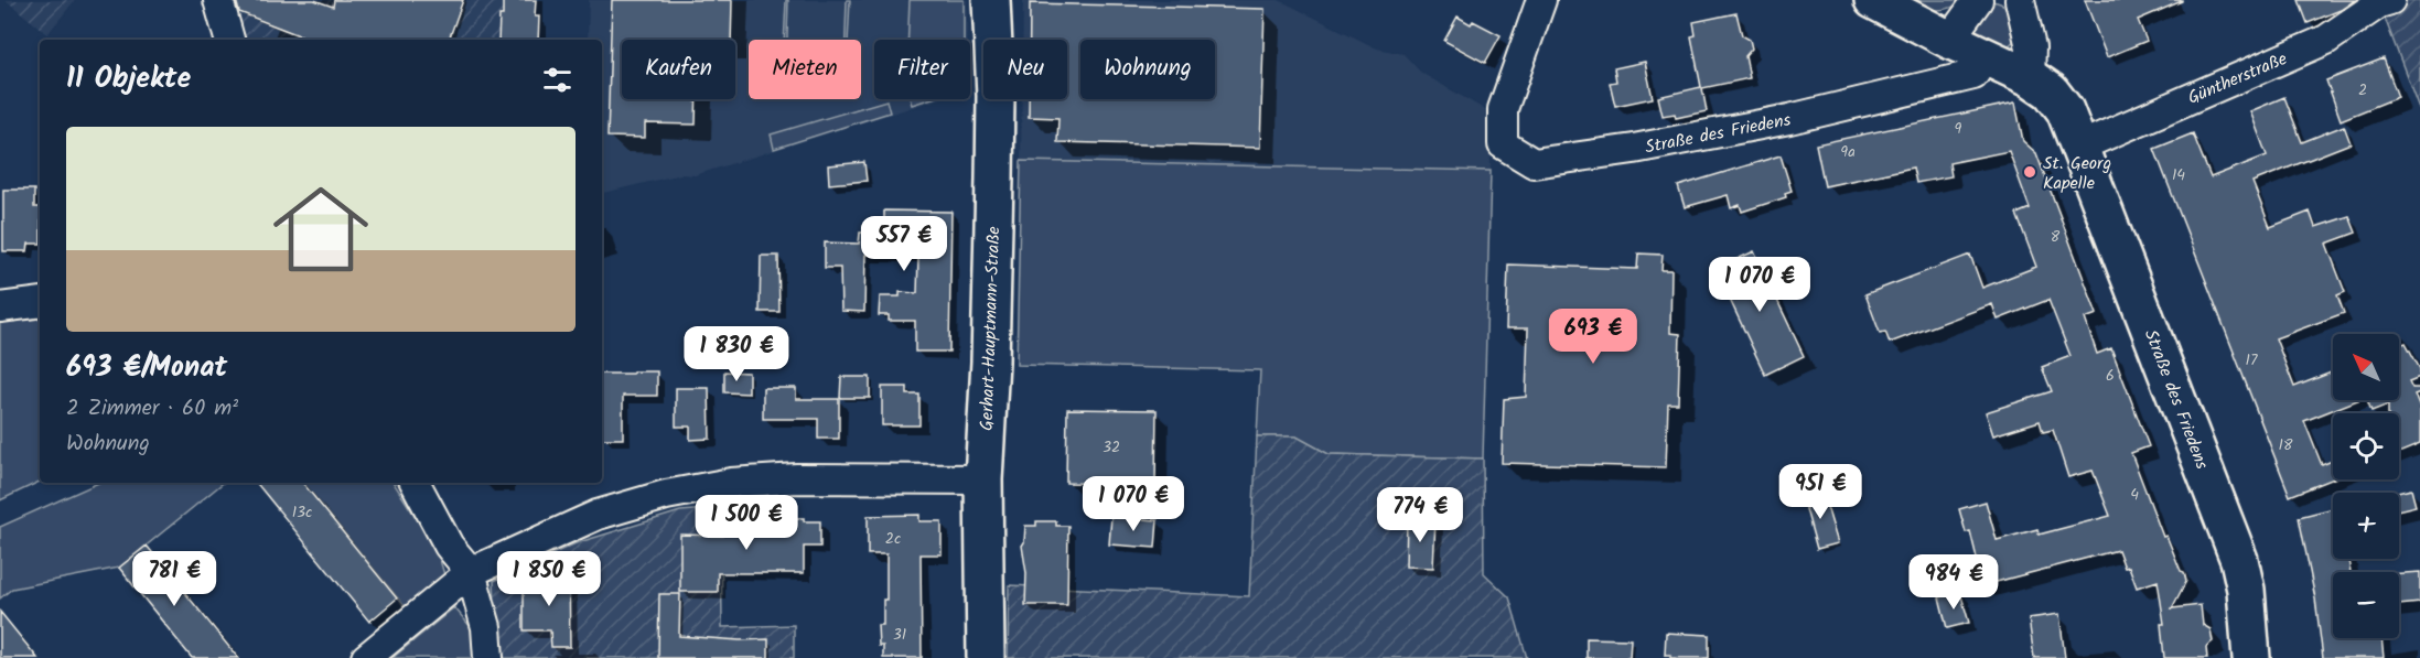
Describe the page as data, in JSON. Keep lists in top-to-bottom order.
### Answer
{
  "streets": {
    "main road": ["Straße des Friedens", "Gerhart-Hauptmann-Straße"],
    "street": ["Güntherstraße"]
  },
  "crossings": [
    ["Güntherstraße", "Straße des Friedens"]
  ],
  "places": ["St. Georg Kapelle"],
  "house_numbers": [
    "2",
    "9",
    "9a",
    "14",
    "8",
    "17",
    "6",
    "18",
    "32",
    "4",
    "13c",
    "2c",
    "31"
  ],
  "north": "top left",
  "page": {
    "chip": [
      "Kaufen",
      "Mieten",
      "Filter",
      "Neu",
      "Wohnung"
    ],
    "heading": "11 Objekte",
    "list": [
      {
        "name": "693 €/Monat",
        "note": "2 Zimmer · 60 m² · Wohnung"
      }
    ],
    "price": [
      "557 €",
      "1 070 €",
      "693 €",
      "1 830 €",
      "951 €",
      "1 070 €",
      "774 €",
      "1 500 €",
      "781 €",
      "1 850 €",
      "984 €"
    ],
    "map_buttons": ["+", "−"]
  }
}
